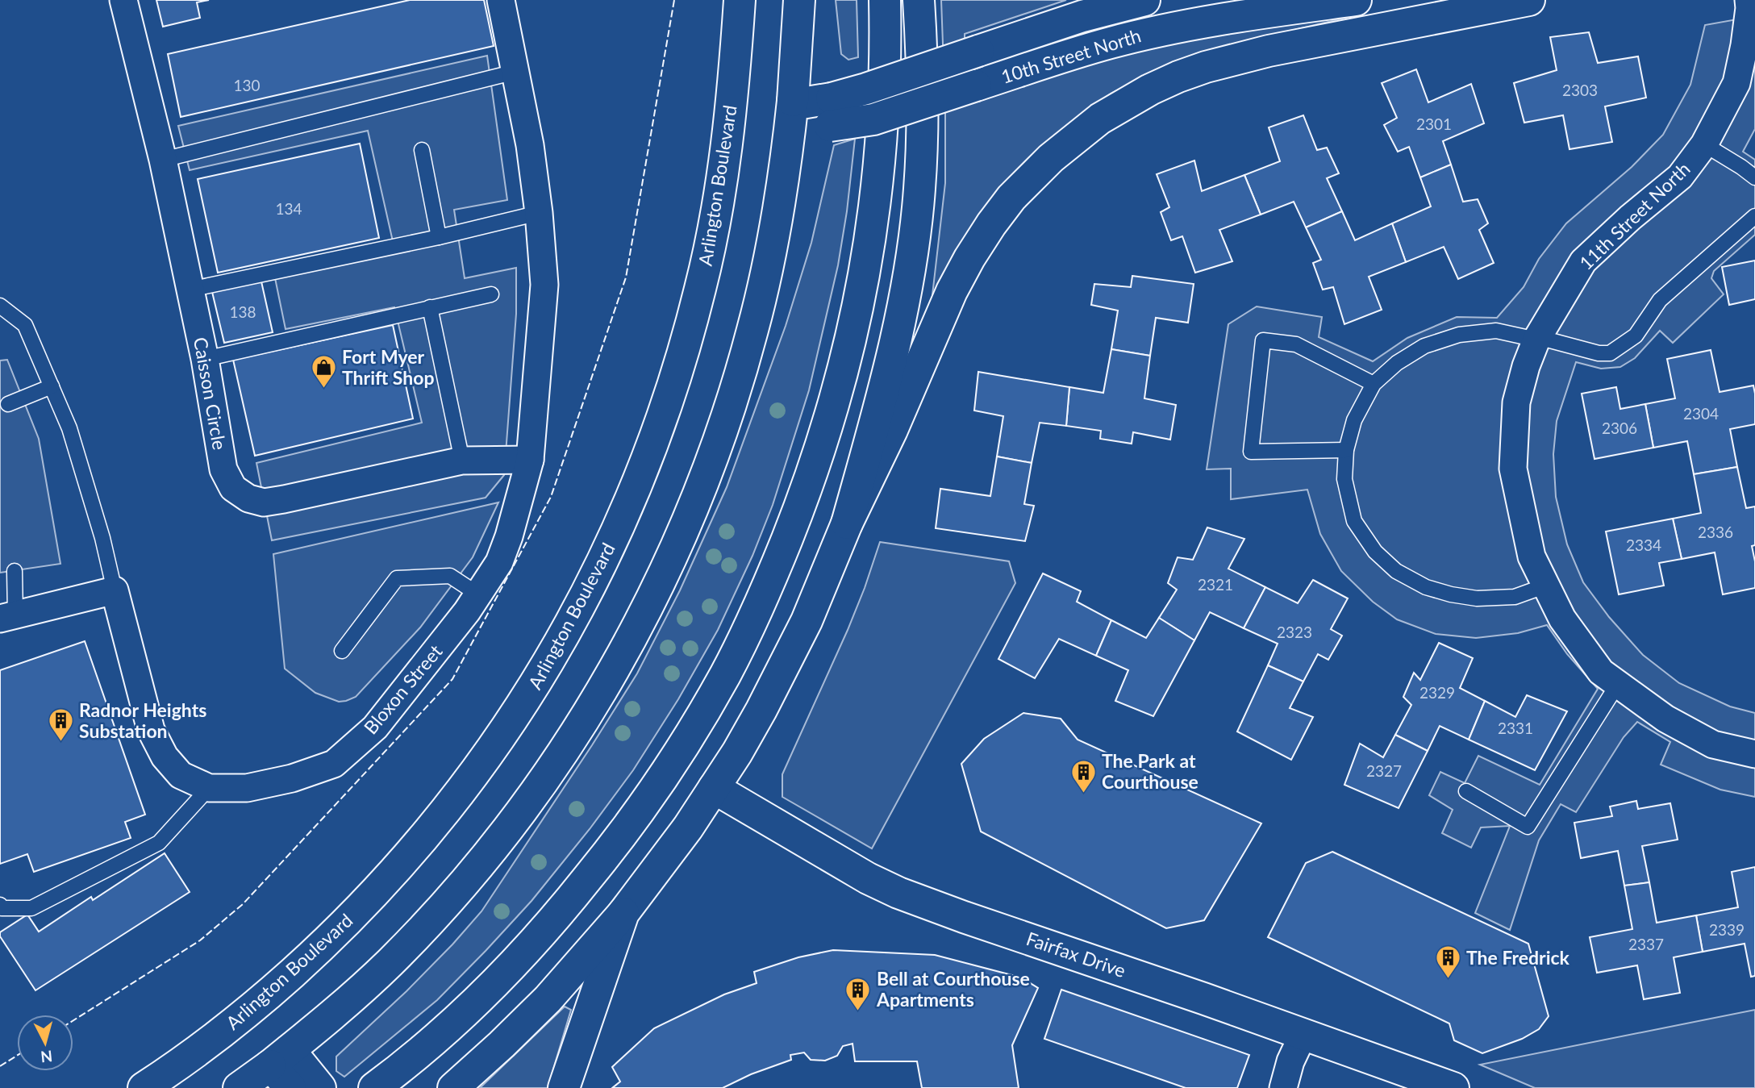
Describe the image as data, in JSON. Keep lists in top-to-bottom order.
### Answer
{
  "streets": {
    "main road": ["10th Street North", "Arlington Boulevard", "Fairfax Drive"],
    "street": ["11th Street North", "Caisson Circle", "Bloxon Street"]
  },
  "crossings": [
    ["Caisson Circle", "Bloxon Street"]
  ],
  "places": {
    "shop": ["Fort Myer Thrift Shop"],
    "building": [
      "Radnor Heights Substation",
      "The Park at Courthouse",
      "The Fredrick",
      "Bell at Courthouse Apartments"
    ]
  },
  "house_numbers": [
    "130",
    "2303",
    "2301",
    "134",
    "138",
    "2304",
    "2306",
    "2336",
    "2334",
    "2321",
    "2323",
    "2329",
    "2331",
    "2327",
    "2339",
    "2337"
  ],
  "north": "bottom"
}
